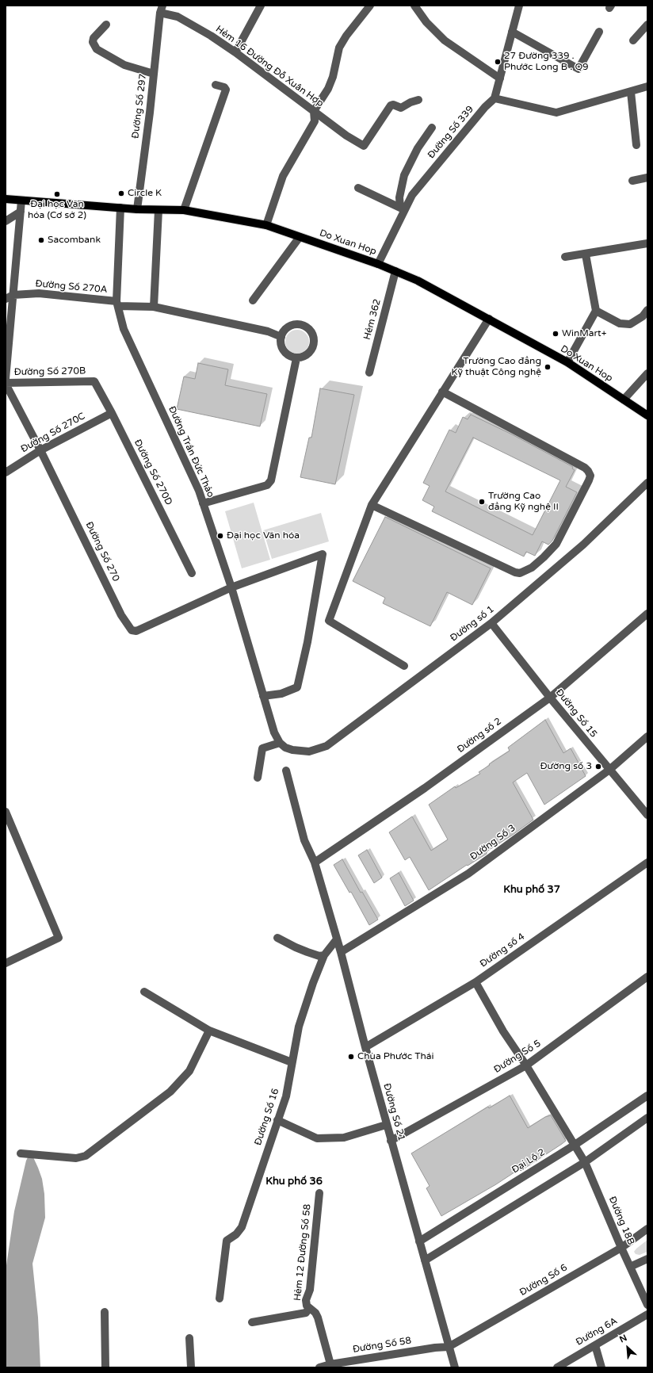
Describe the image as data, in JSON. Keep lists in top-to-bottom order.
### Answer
{
  "streets": {
    "main road": ["Do Xuan Hop"],
    "street": [
      "Hẻm 16 Đường Đỗ Xuân Hợp",
      "Đường Số 297",
      "Đường Số 339",
      "Đường Số 270A",
      "Hẻm 362",
      "Đường Số 270B",
      "Đường Số 270C",
      "Đường Trần Đức Thảo",
      "Đường Số 270D",
      "Đường Số 270",
      "Đường số 1",
      "Đường Số 15",
      "Đường số 2",
      "Đường Số 3",
      "Đường số 4",
      "Đường Số 5",
      "Đường Số 21",
      "Đường Số 16",
      "Đại Lộ 2",
      "Đường 18B",
      "Hẻm 12 Đường Số 58",
      "Đường Số 6",
      "Đường 6A",
      "Đường Số 58"
    ]
  },
  "crossings": [
    ["Hẻm 16 Đường Đỗ Xuân Hợp", "Đường Số 297"],
    ["Đường Số 297", "Do Xuan Hop"],
    ["Đường Số 339", "Do Xuan Hop"],
    ["Do Xuan Hop", "Hẻm 362"],
    ["Do Xuan Hop", "Đường Trần Đức Thảo"],
    ["Đường Số 270A", "Đường Trần Đức Thảo"],
    ["Đường Số 270B", "Đường Số 270D"],
    ["Đường Số 270B", "Đường Số 270"],
    ["Đường Số 270C", "Đường Số 270D"],
    ["Đường Số 270C", "Đường Số 270"],
    ["Đường Trần Đức Thảo", "Đường Số 270"],
    ["Đường Trần Đức Thảo", "Đường số 1"],
    ["Đường số 1", "Đường Số 15"],
    ["Đường Số 15", "Đường số 2"],
    ["Đường Số 15", "Đường Số 3"],
    ["Đường số 2", "Đường Số 21"],
    ["Đường Số 3", "Đường Số 21"],
    ["Đường số 4", "Đường Số 21"],
    ["Đường số 4", "Đường 18B"],
    ["Đường Số 5", "Đường Số 21"],
    ["Đường Số 5", "Đường 18B"],
    ["Đường Số 21", "Đường Số 16"],
    ["Đường Số 21", "Đại Lộ 2"],
    ["Đường Số 21", "Đường Số 6"],
    ["Đường Số 21", "Đường Số 58"],
    ["Đại Lộ 2", "Đường 18B"],
    ["Đường 18B", "Đường Số 6"],
    ["Hẻm 12 Đường Số 58", "Đường Số 58"],
    ["Đường Số 6", "Đường Số 58"]
  ],
  "districts": ["Khu phố 37", "Khu phố 36"],
  "places": [
    "27 Đường 339 . Phước Long B . Q9",
    "Circle K",
    "Đại học Văn hóa (Cơ sở 2)",
    "Sacombank",
    "WinMart+",
    "Trường Cao đẳng Kỹ thuật Công nghệ",
    "Trường Cao đẳng Kỹ nghệ II",
    "Đại học Văn hóa",
    "Đường số 3",
    "Chùa Phước Thái"
  ],
  "north": "top left"
}
